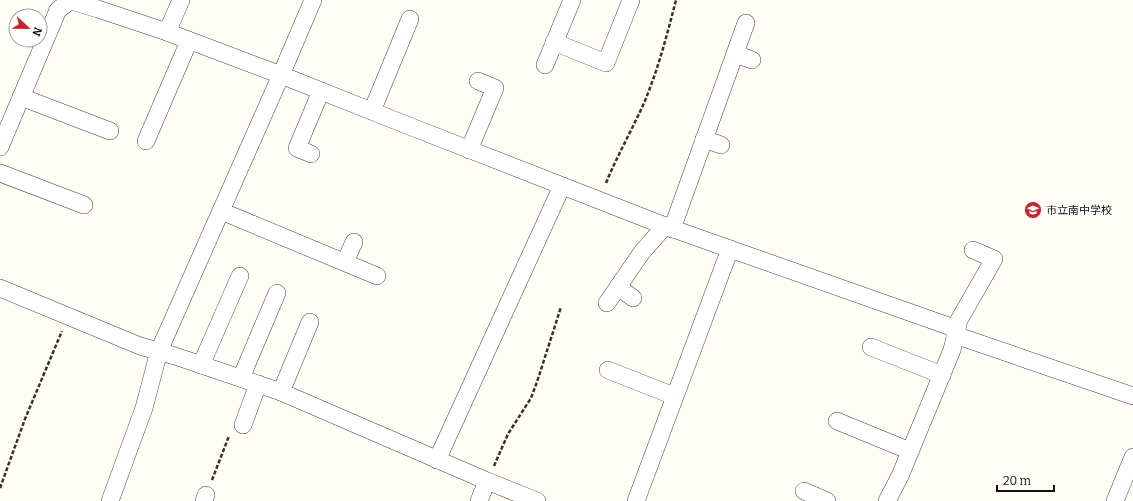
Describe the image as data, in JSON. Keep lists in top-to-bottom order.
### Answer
{
  "places": {
    "school or university": ["市立南中学校"]
  },
  "scale_bar": "20 m",
  "north": "right"
}
